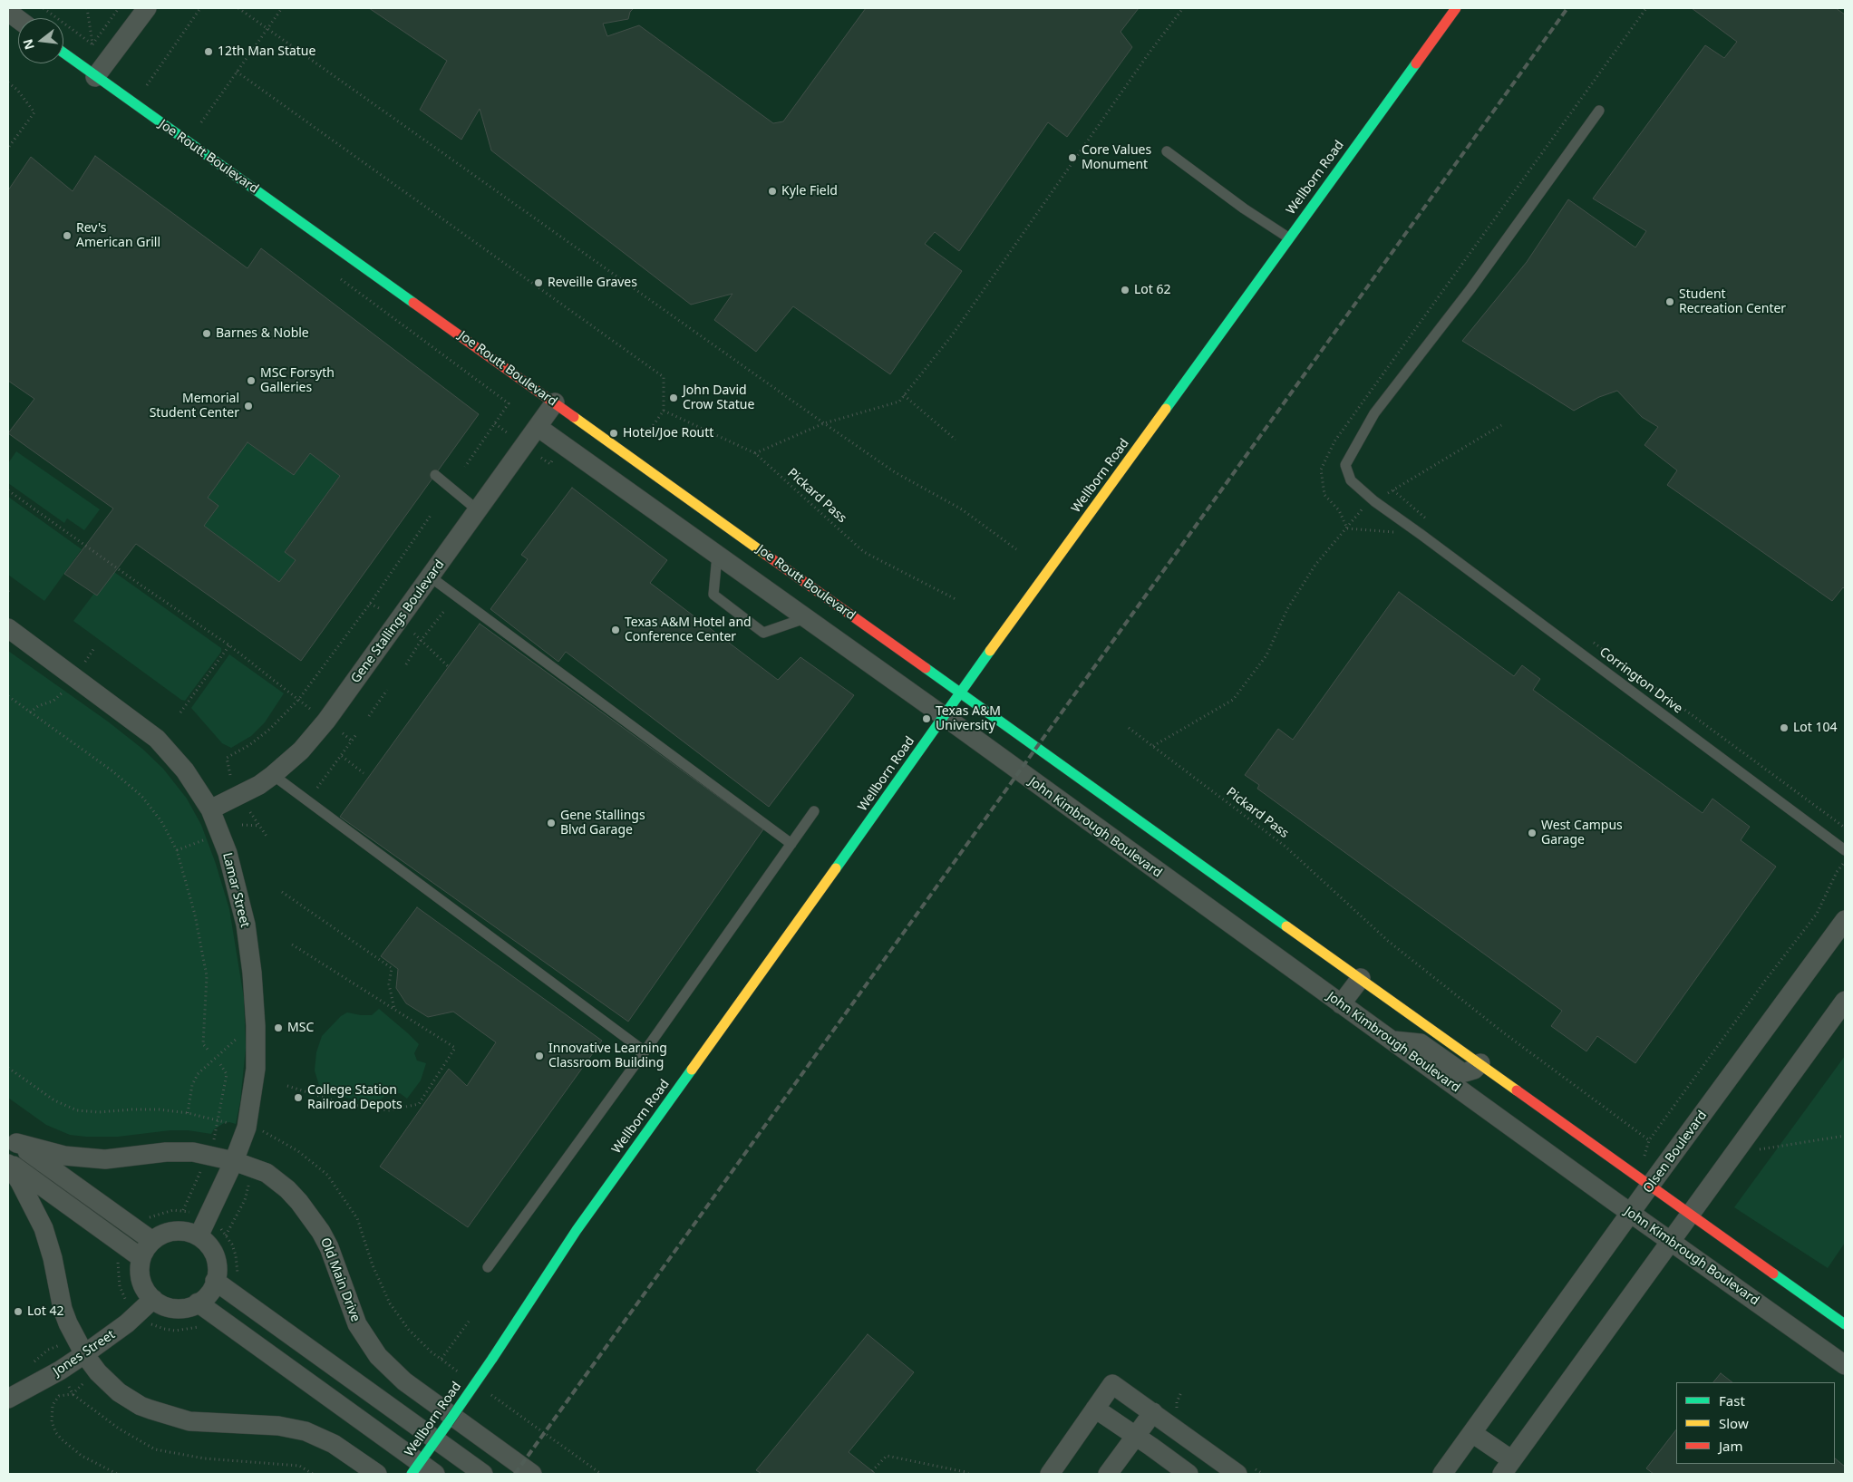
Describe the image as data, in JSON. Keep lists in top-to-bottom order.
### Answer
{
  "streets": {
    "street": [
      "Joe Routt Boulevard",
      "Wellborn Road",
      "Gene Stallings Boulevard",
      "John Kimbrough Boulevard",
      "Lamar Street",
      "Olsen Boulevard",
      "Old Main Drive",
      "Jones Street"
    ],
    "lane": ["Corrington Drive"],
    "path": ["Pickard Pass"]
  },
  "crossings": [
    ["Joe Routt Boulevard", "Wellborn Road"],
    ["Joe Routt Boulevard", "Gene Stallings Boulevard"],
    ["Wellborn Road", "John Kimbrough Boulevard"],
    ["Gene Stallings Boulevard", "Lamar Street"],
    ["John Kimbrough Boulevard", "Olsen Boulevard"],
    ["Lamar Street", "Old Main Drive"],
    ["Lamar Street", "Jones Street"],
    ["Old Main Drive", "Jones Street"]
  ],
  "places": [
    "12th Man Statue",
    "Core Values Monument",
    "Kyle Field",
    "Rev's American Grill",
    "Reveille Graves",
    "Lot 62",
    "Student Recreation Center",
    "Barnes & Noble",
    "MSC Forsyth Galleries",
    "John David Crow Statue",
    "Memorial Student Center",
    "Hotel/Joe Routt",
    "Texas A&M Hotel and Conference Center",
    "Texas A&M University",
    "Lot 104",
    "Gene Stallings Blvd Garage",
    "West Campus Garage",
    "MSC",
    "Innovative Learning Classroom Building",
    "College Station Railroad Depots",
    "Lot 42"
  ],
  "legend": ["Fast", "Slow", "Jam"],
  "north": "left"
}
